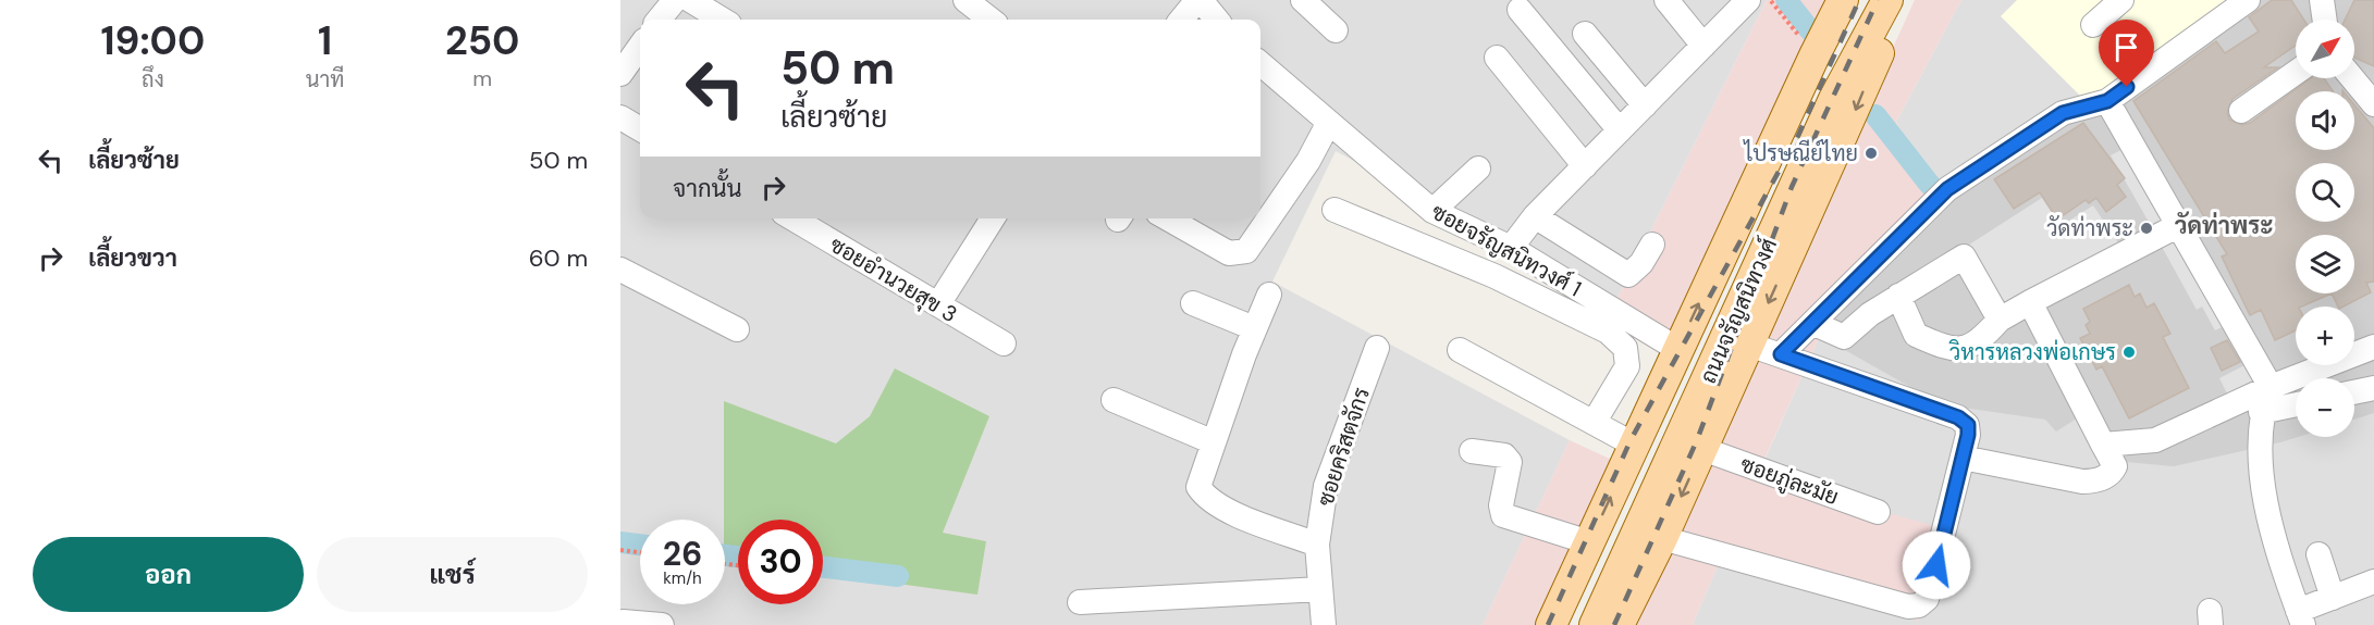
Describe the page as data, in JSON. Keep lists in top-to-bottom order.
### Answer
{
  "streets": {
    "main road": ["ถนนจรัญสนิทวงศ์"],
    "street": [
      "ซอยจรัญสนิทวงศ์ 1",
      "ซอยอำนวยสุข 3",
      "ซอยคริสตจักร",
      "ซอยภู่ละมัย"
    ]
  },
  "crossings": [
    ["ซอยจรัญสนิทวงศ์ 1", "ถนนจรัญสนิทวงศ์"],
    ["ถนนจรัญสนิทวงศ์", "ซอยภู่ละมัย"]
  ],
  "districts": ["วัดท่าพระ"],
  "places": ["ไปรษณีย์ไทย", "วัดท่าพระ", "วิหารหลวงพ่อเกษร"],
  "north": "top right",
  "page": {
    "eta": [
      "19:00",
      "ถึง",
      "1",
      "นาที",
      "250",
      "m"
    ],
    "map_buttons": ["+", "−"],
    "turn": ["50 m", "เลี้ยวซ้าย"],
    "list": [
      {
        "name": "เลี้ยวซ้าย",
        "value": "50 m"
      },
      {
        "name": "เลี้ยวขวา",
        "value": "60 m"
      }
    ],
    "then": "จากนั้น",
    "speed": "26 km/h",
    "limit": "30",
    "buttons": ["ออก", "แชร์"]
  }
}
